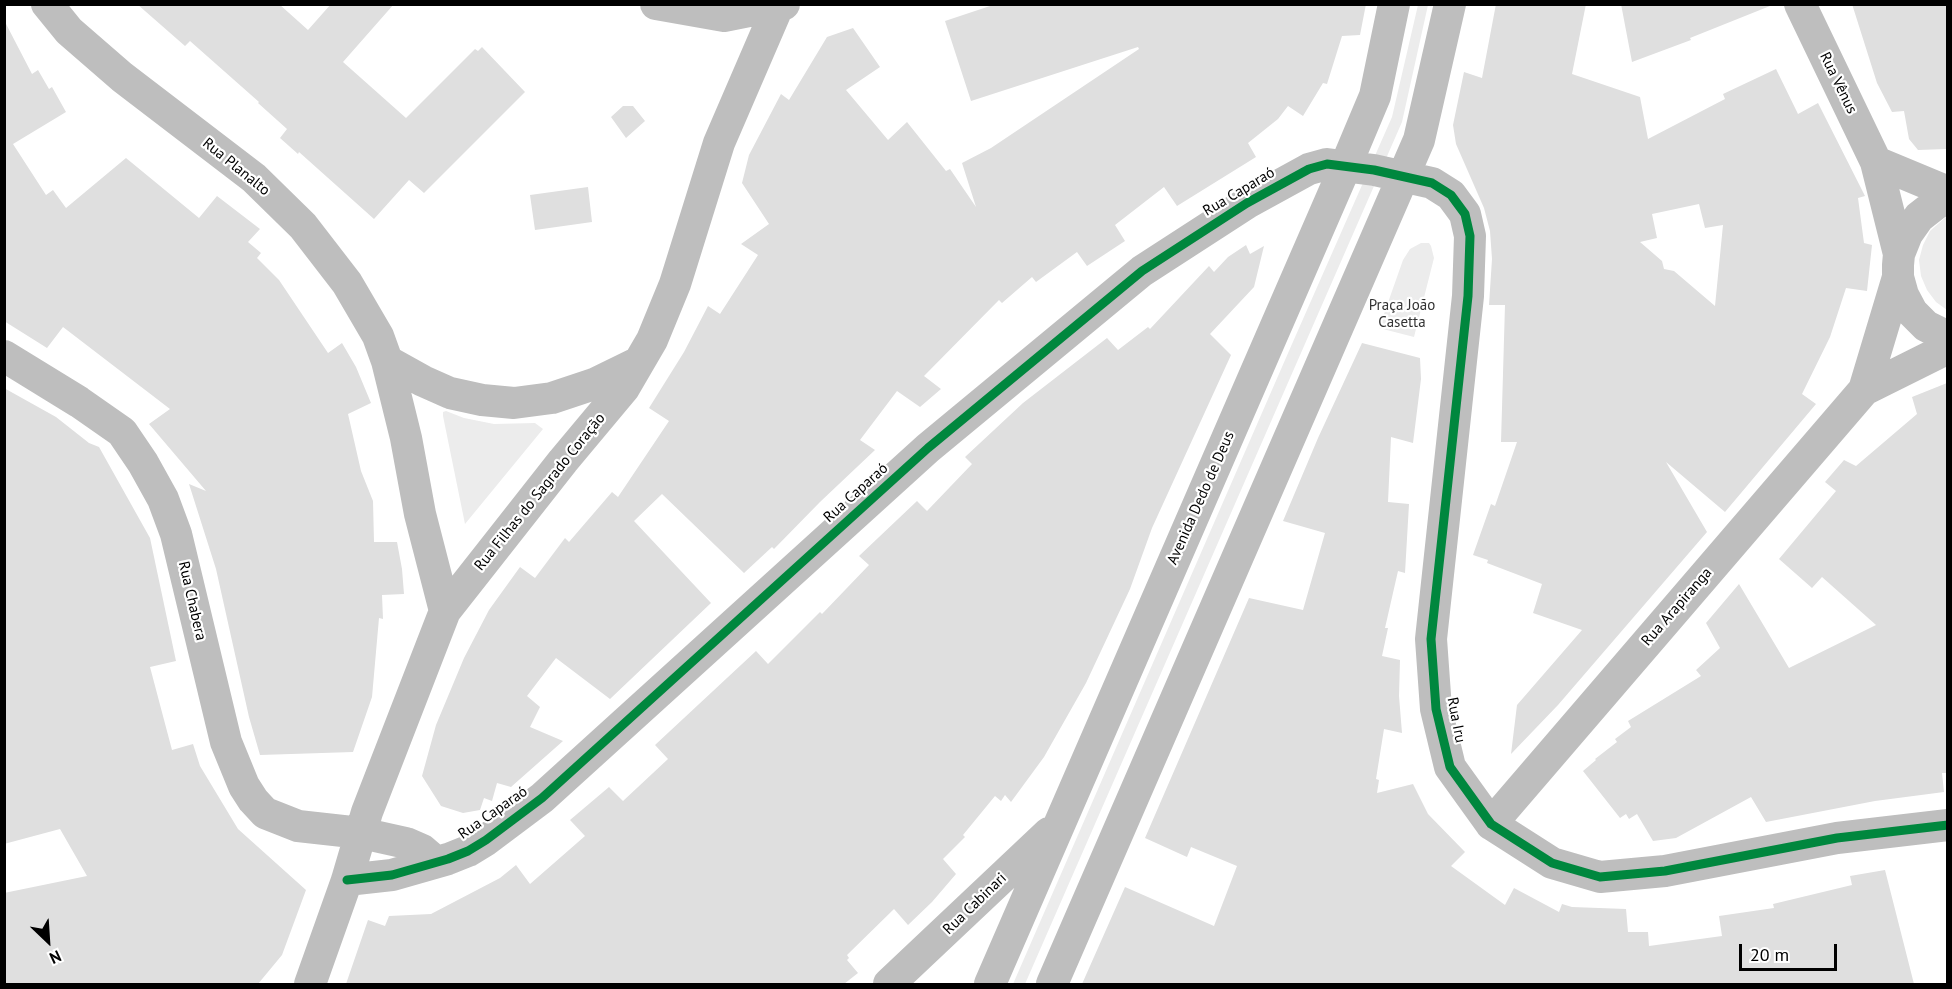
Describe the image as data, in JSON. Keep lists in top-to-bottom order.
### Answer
{
  "streets": {
    "street": [
      "Rua Vênus",
      "Rua Planalto",
      "Rua Caparaó",
      "Rua Filhas do Sagrado Coração",
      "Avenida Dedo de Deus",
      "Rua Chabera",
      "Rua Arapiranga",
      "Rua Iru",
      "Rua Cabinari"
    ]
  },
  "crossings": [
    ["Rua Vênus", "Rua Arapiranga"],
    ["Rua Planalto", "Rua Filhas do Sagrado Coração"],
    ["Rua Caparaó", "Rua Filhas do Sagrado Coração"],
    ["Rua Caparaó", "Avenida Dedo de Deus"],
    ["Rua Caparaó", "Rua Iru"],
    ["Rua Filhas do Sagrado Coração", "Rua Chabera"],
    ["Avenida Dedo de Deus", "Rua Cabinari"],
    ["Rua Arapiranga", "Rua Iru"]
  ],
  "parks": ["Praça João Casetta"],
  "scale_bar": "20 m",
  "north": "bottom right"
}
